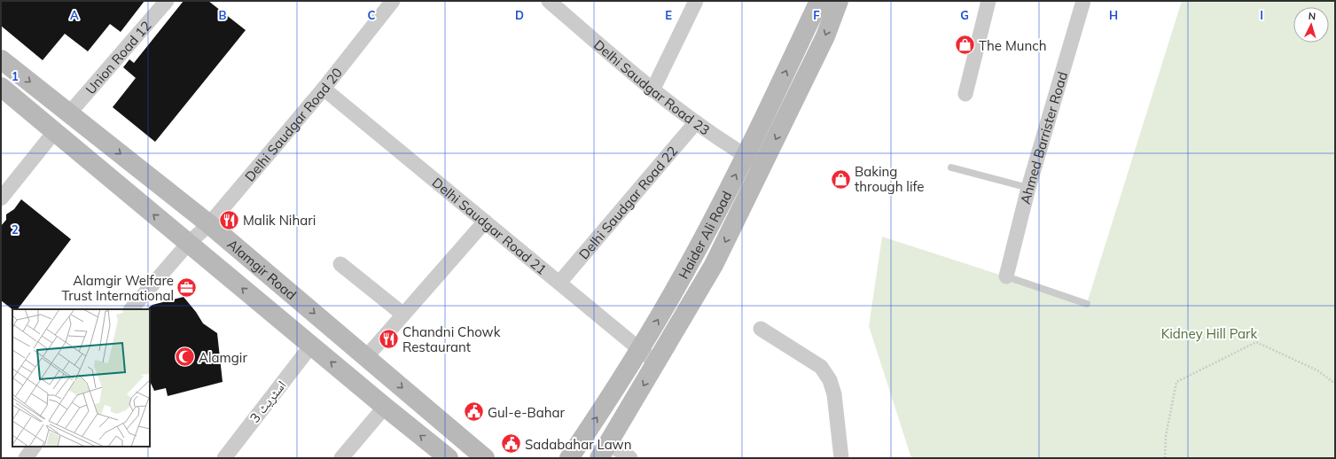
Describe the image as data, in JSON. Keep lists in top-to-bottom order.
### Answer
{
  "streets": {
    "street": [
      "Union Road 12",
      "Delhi Saudgar Road 23",
      "Delhi Saudgar Road 20",
      "Ahmed Barrister Road",
      "Delhi Saudgar Road 22",
      "Delhi Saudgar Road 21",
      "Haider Ali Road",
      "Alamgir Road",
      "اسٹریٹ 3"
    ]
  },
  "crossings": [
    ["Union Road 12", "Alamgir Road"],
    ["Delhi Saudgar Road 23", "Delhi Saudgar Road 22"],
    ["Delhi Saudgar Road 23", "Haider Ali Road"],
    ["Delhi Saudgar Road 20", "Delhi Saudgar Road 21"],
    ["Delhi Saudgar Road 20", "Alamgir Road"],
    ["Delhi Saudgar Road 22", "Delhi Saudgar Road 21"],
    ["Delhi Saudgar Road 21", "Haider Ali Road"],
    ["Alamgir Road", "اسٹریٹ 3"]
  ],
  "parks": ["Kidney Hill Park"],
  "places": {
    "shop": ["The Munch", "Baking through life"],
    "restaurant": ["Malik Nihari", "Chandni Chowk Restaurant"],
    "office": ["Alamgir Welfare Trust International"],
    "mosque": ["Alamgir"],
    "public building": ["Gul-e-Bahar", "Sadabahar Lawn"]
  },
  "north": "top",
  "grid": {
    "columns": [
      "A",
      "B",
      "C",
      "D",
      "E",
      "F",
      "G",
      "H",
      "I"
    ],
    "rows": ["1", "2"]
  }
}
